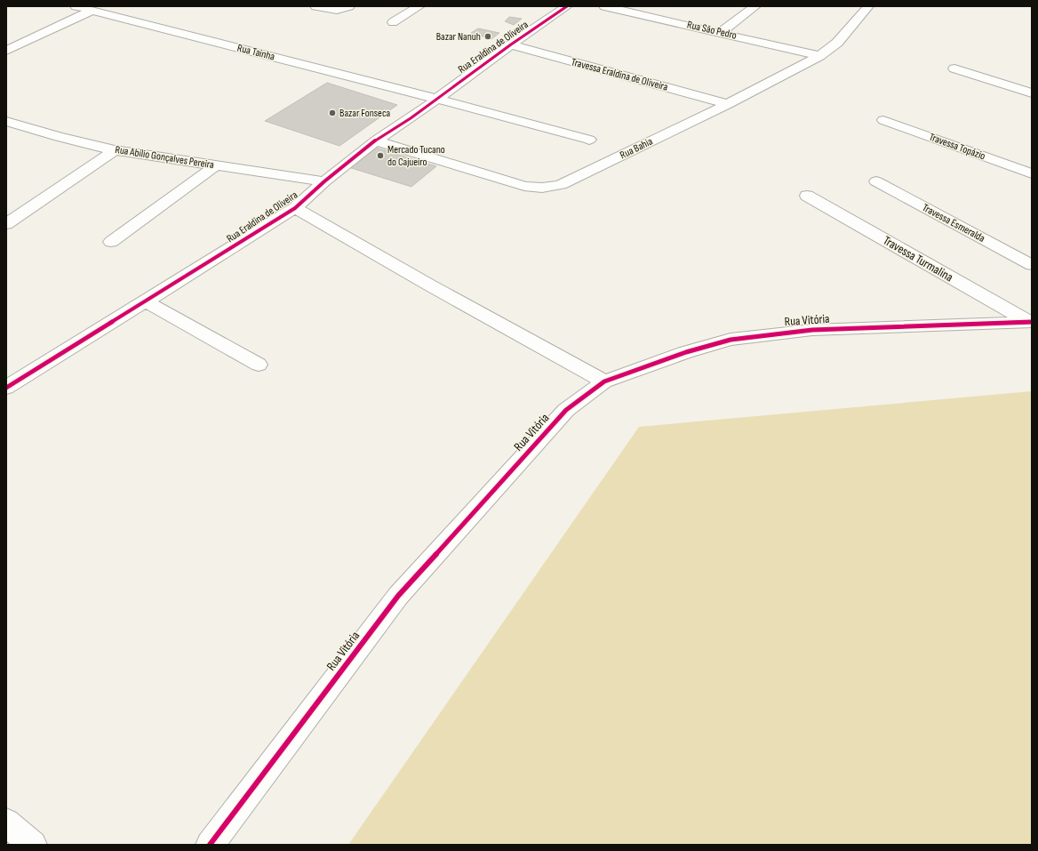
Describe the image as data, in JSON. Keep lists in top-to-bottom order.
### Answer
{
  "streets": {
    "street": [
      "Rua São Pedro",
      "Rua Eraldina de Oliveira",
      "Rua Tainha",
      "Travessa Eraldina de Oliveira",
      "Travessa Topázio",
      "Rua Bahia",
      "Rua Abílio Gonçalves Pereira",
      "Travessa Esmeralda",
      "Travessa Turmalina",
      "Rua Vitória"
    ]
  },
  "crossings": [
    ["Rua São Pedro", "Rua Bahia"],
    ["Rua Eraldina de Oliveira", "Rua Tainha"],
    ["Rua Eraldina de Oliveira", "Travessa Eraldina de Oliveira"],
    ["Rua Eraldina de Oliveira", "Rua Bahia"],
    ["Rua Eraldina de Oliveira", "Rua Abílio Gonçalves Pereira"],
    ["Travessa Eraldina de Oliveira", "Rua Bahia"],
    ["Travessa Turmalina", "Rua Vitória"]
  ],
  "places": ["Bazar Nanuh", "Bazar Fonseca", "Mercado Tucano do Cajueiro"]
}
